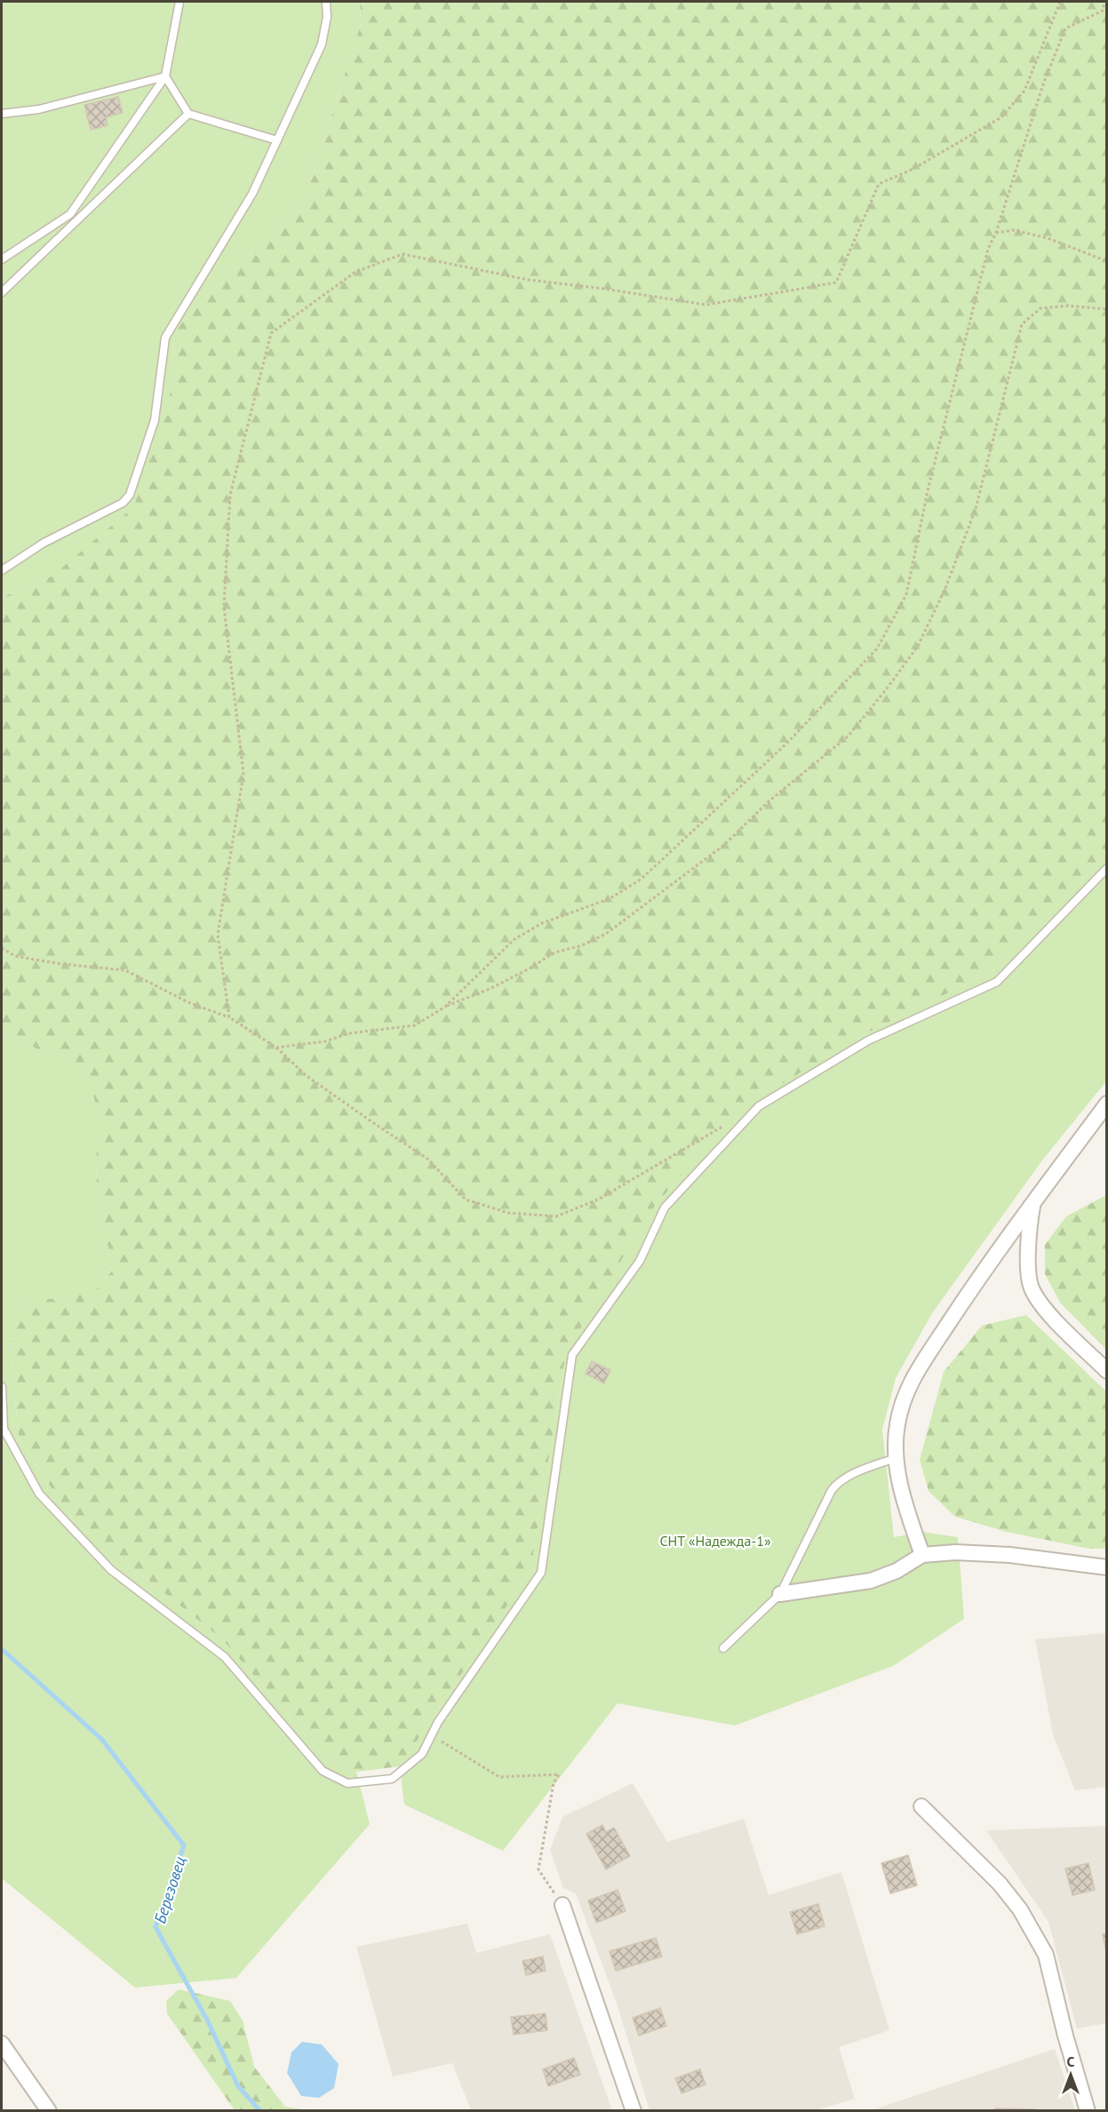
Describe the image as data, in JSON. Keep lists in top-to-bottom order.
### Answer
{
  "water": ["Березовец"],
  "parks": ["СНТ «Надежда-1»"],
  "north": "top"
}
